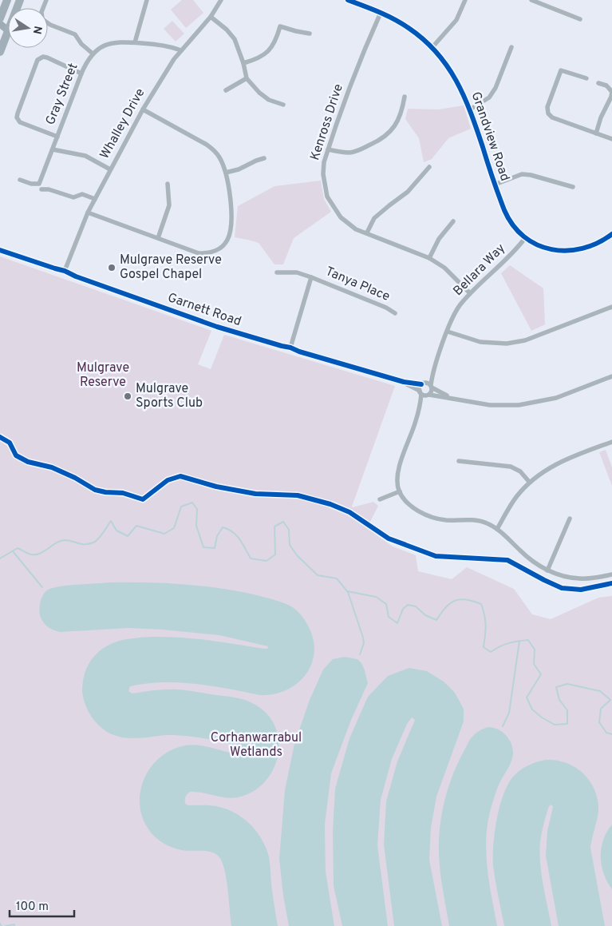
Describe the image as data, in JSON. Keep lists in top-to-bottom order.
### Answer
{
  "streets": {
    "street": [
      "Gray Street",
      "Kenross Drive",
      "Whalley Drive",
      "Grandview Road",
      "Bellara Way",
      "Tanya Place",
      "Garnett Road"
    ]
  },
  "crossings": [
    ["Gray Street", "Whalley Drive"],
    ["Kenross Drive", "Grandview Road"],
    ["Kenross Drive", "Bellara Way"],
    ["Whalley Drive", "Garnett Road"],
    ["Grandview Road", "Bellara Way"],
    ["Bellara Way", "Garnett Road"],
    ["Tanya Place", "Garnett Road"]
  ],
  "parks": ["Mulgrave Reserve", "Corhanwarrabul Wetlands"],
  "places": ["Mulgrave Reserve Gospel Chapel", "Mulgrave Sports Club"],
  "scale_bar": "100 m",
  "north": "right"
}
